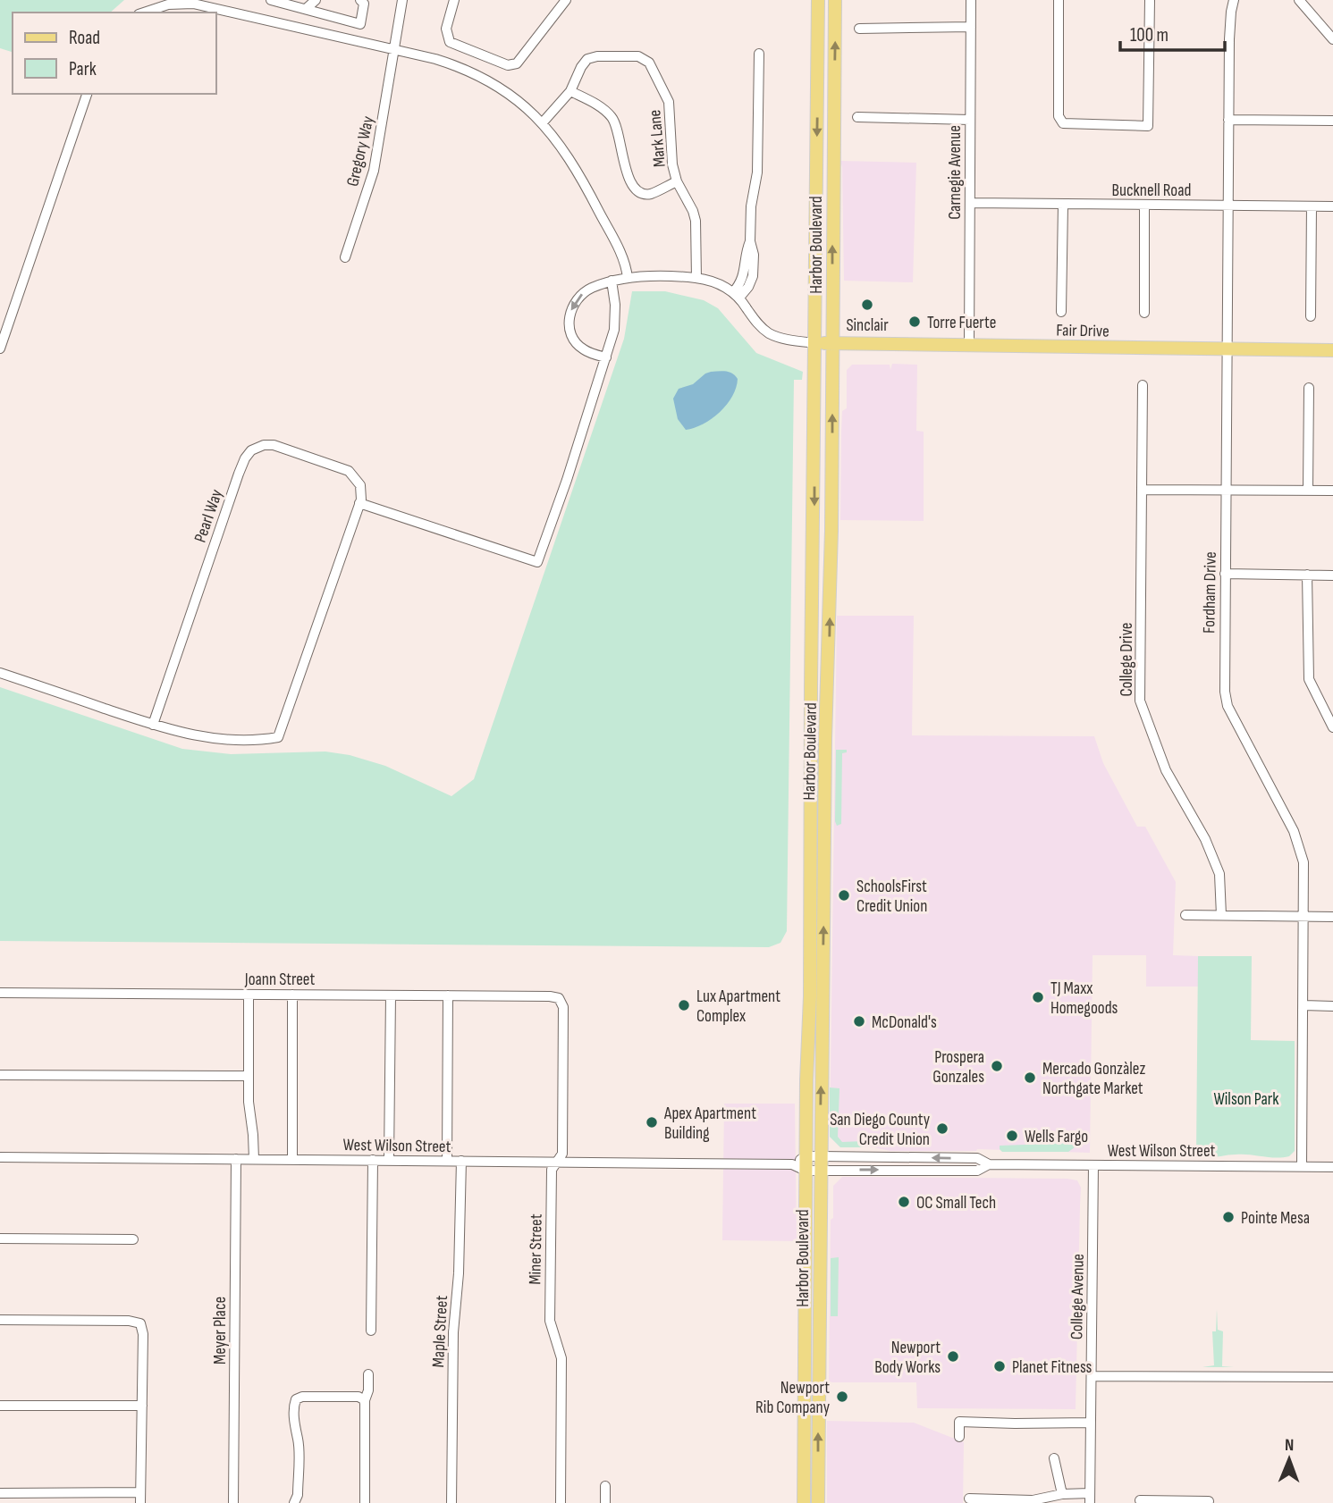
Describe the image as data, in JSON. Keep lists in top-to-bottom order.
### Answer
{
  "streets": {
    "main road": ["Harbor Boulevard", "Fair Drive"],
    "street": [
      "Mark Lane",
      "Gregory Way",
      "Carnegie Avenue",
      "Bucknell Road",
      "Pearl Way",
      "Fordham Drive",
      "College Drive",
      "Joann Street",
      "West Wilson Street",
      "Miner Street",
      "College Avenue",
      "Meyer Place",
      "Maple Street"
    ]
  },
  "crossings": [
    ["Carnegie Avenue", "Bucknell Road"],
    ["Carnegie Avenue", "Fair Drive"],
    ["Bucknell Road", "Fordham Drive"],
    ["Harbor Boulevard", "Fair Drive"],
    ["Harbor Boulevard", "West Wilson Street"],
    ["Fair Drive", "Fordham Drive"],
    ["Fordham Drive", "West Wilson Street"],
    ["Joann Street", "Miner Street"],
    ["West Wilson Street", "Miner Street"],
    ["West Wilson Street", "College Avenue"],
    ["West Wilson Street", "Meyer Place"],
    ["West Wilson Street", "Maple Street"]
  ],
  "parks": ["Wilson Park"],
  "places": [
    "Sinclair",
    "Torre Fuerte",
    "SchoolsFirst Credit Union",
    "TJ Maxx Homegoods",
    "Lux Apartment Complex",
    "McDonald's",
    "Prospera Gonzales",
    "Mercado Gonzàlez Northgate Market",
    "Apex Apartment Building",
    "San Diego County Credit Union",
    "Wells Fargo",
    "OC Small Tech",
    "Pointe Mesa",
    "Newport Body Works",
    "Planet Fitness",
    "Newport Rib Company"
  ],
  "legend": ["Road", "Park"],
  "scale_bar": "100 m",
  "north": "top"
}
